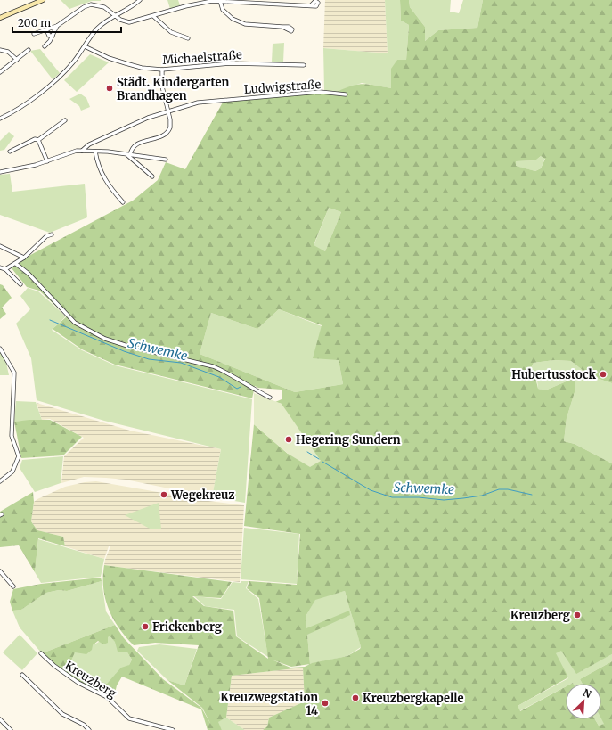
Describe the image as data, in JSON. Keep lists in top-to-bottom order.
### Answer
{
  "streets": {
    "street": ["Michaelstraße", "Ludwigstraße", "Kreuzberg"]
  },
  "water": ["Schwemke"],
  "places": [
    "Städt. Kindergarten Brandhagen",
    "Hubertusstock",
    "Hegering Sundern",
    "Wegekreuz",
    "Kreuzberg",
    "Frickenberg",
    "Kreuzbergkapelle",
    "Kreuzwegstation 14"
  ],
  "scale_bar": "200 m",
  "north": "top right"
}
